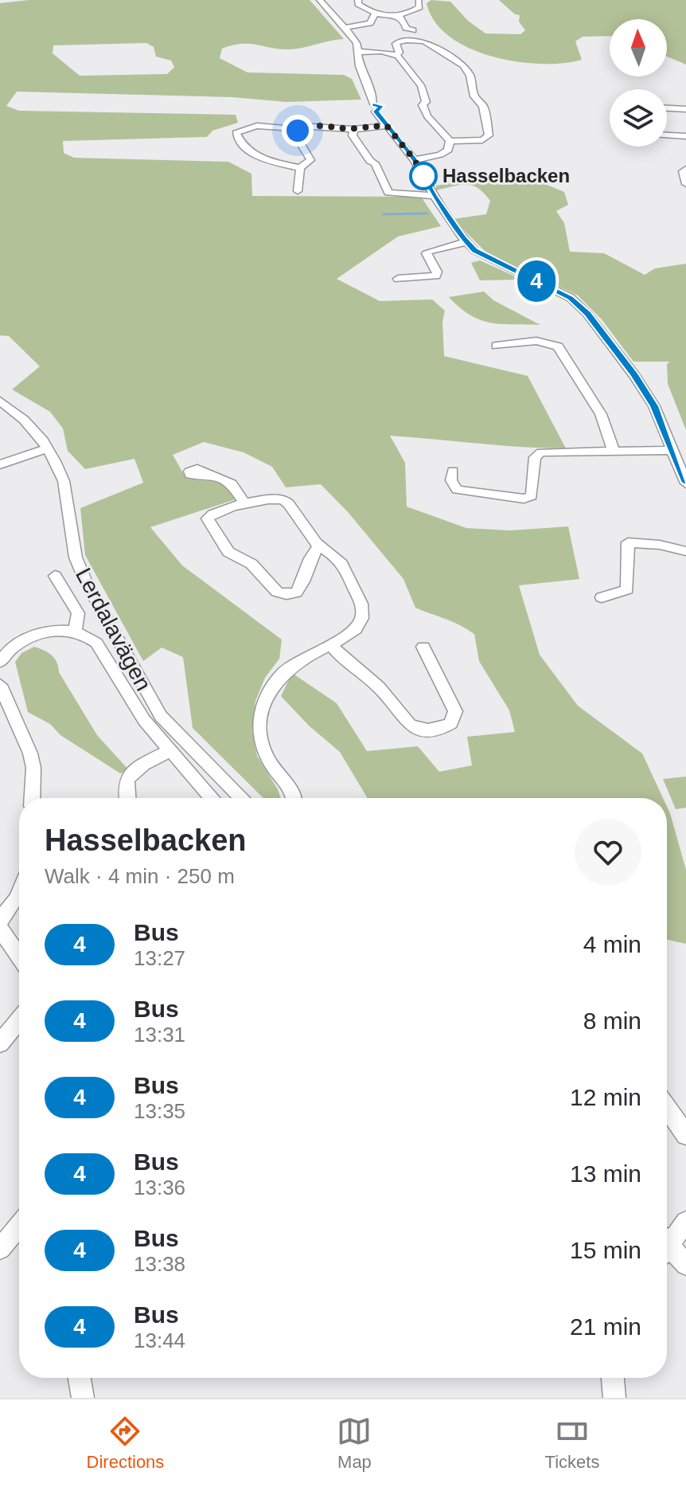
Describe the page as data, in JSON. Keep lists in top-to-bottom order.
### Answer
{
  "streets": {
    "street": ["Lerdalavägen"]
  },
  "places": ["Hasselbacken"],
  "lines": ["bus line 4"],
  "north": "top",
  "page": {
    "on_map": "4",
    "heading": ["Hasselbacken", "Walk · 4 min · 250 m"],
    "list": [
      {
        "mark": "4",
        "name": "Bus",
        "note": "13:27",
        "value": "4 min"
      },
      {
        "mark": "4",
        "name": "Bus",
        "note": "13:31",
        "value": "8 min"
      },
      {
        "mark": "4",
        "name": "Bus",
        "note": "13:35",
        "value": "12 min"
      },
      {
        "mark": "4",
        "name": "Bus",
        "note": "13:36",
        "value": "13 min"
      },
      {
        "mark": "4",
        "name": "Bus",
        "note": "13:38",
        "value": "15 min"
      },
      {
        "mark": "4",
        "name": "Bus",
        "note": "13:44",
        "value": "21 min"
      }
    ],
    "tabs": ["Directions", "Map", "Tickets"]
  }
}
